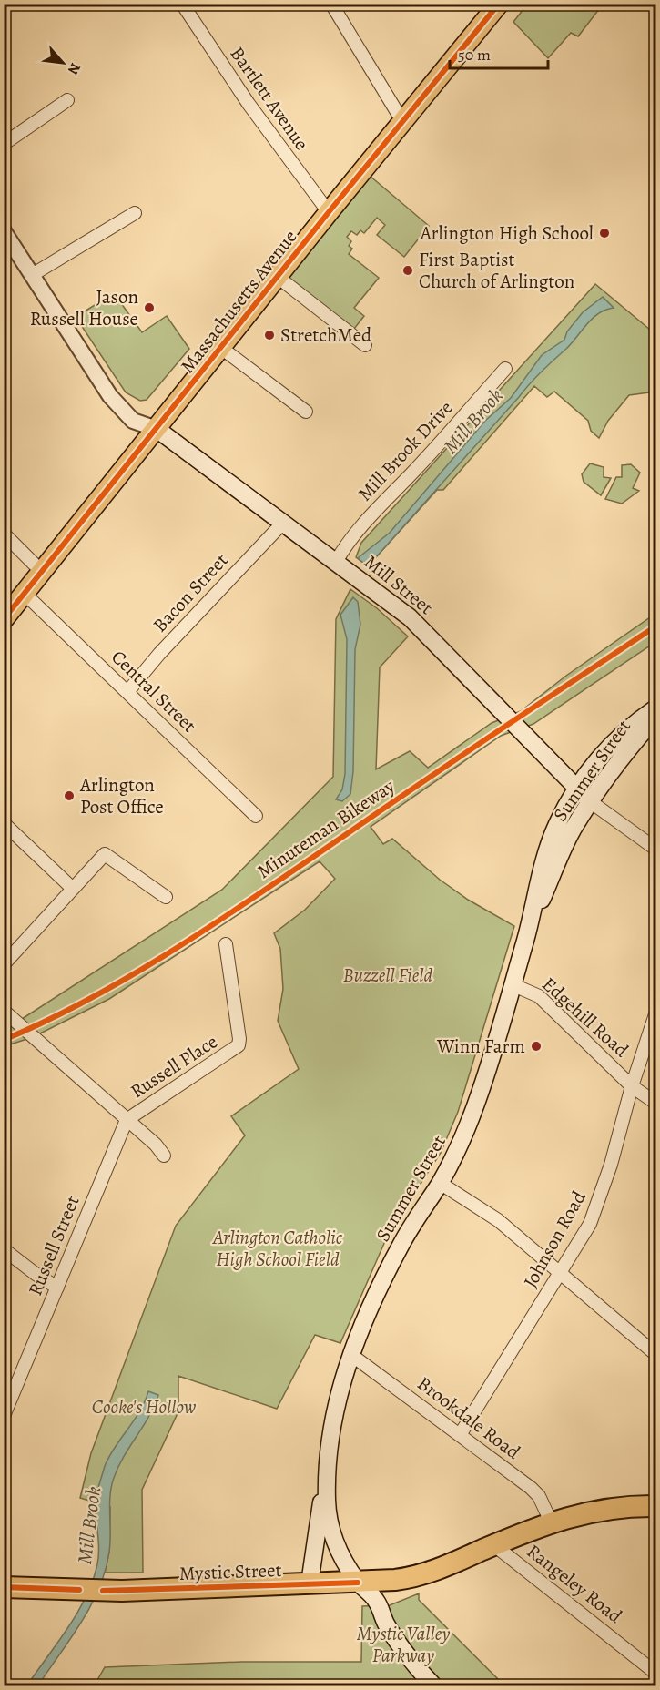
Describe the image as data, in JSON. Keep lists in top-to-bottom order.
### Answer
{
  "streets": {
    "highway": ["Mystic Street"],
    "main road": ["Massachusetts Avenue", "Mill Street", "Summer Street"],
    "street": [
      "Bartlett Avenue",
      "Mill Brook Drive",
      "Bacon Street",
      "Central Street",
      "Edgehill Road",
      "Russell Place",
      "Johnson Road",
      "Russell Street",
      "Brookdale Road",
      "Rangeley Road"
    ],
    "cycle path": ["Minuteman Bikeway"]
  },
  "crossings": [
    ["Bartlett Avenue", "Massachusetts Avenue"],
    ["Massachusetts Avenue", "Mill Street"],
    ["Massachusetts Avenue", "Central Street"],
    ["Mill Brook Drive", "Mill Street"],
    ["Mill Street", "Bacon Street"],
    ["Mill Street", "Summer Street"],
    ["Bacon Street", "Central Street"],
    ["Summer Street", "Edgehill Road"],
    ["Summer Street", "Brookdale Road"],
    ["Summer Street", "Mystic Street"],
    ["Edgehill Road", "Johnson Road"],
    ["Russell Place", "Russell Street"],
    ["Johnson Road", "Brookdale Road"],
    ["Brookdale Road", "Mystic Street"],
    ["Mystic Street", "Rangeley Road"]
  ],
  "water": ["Mill Brook"],
  "parks": [
    "Buzzell Field",
    "Arlington Catholic High School Field",
    "Cooke's Hollow",
    "Mystic Valley Parkway"
  ],
  "places": [
    "Arlington High School",
    "First Baptist Church of Arlington",
    "Jason Russell House",
    "StretchMed",
    "Arlington Post Office",
    "Winn Farm"
  ],
  "scale_bar": "50 m",
  "north": "bottom right"
}
